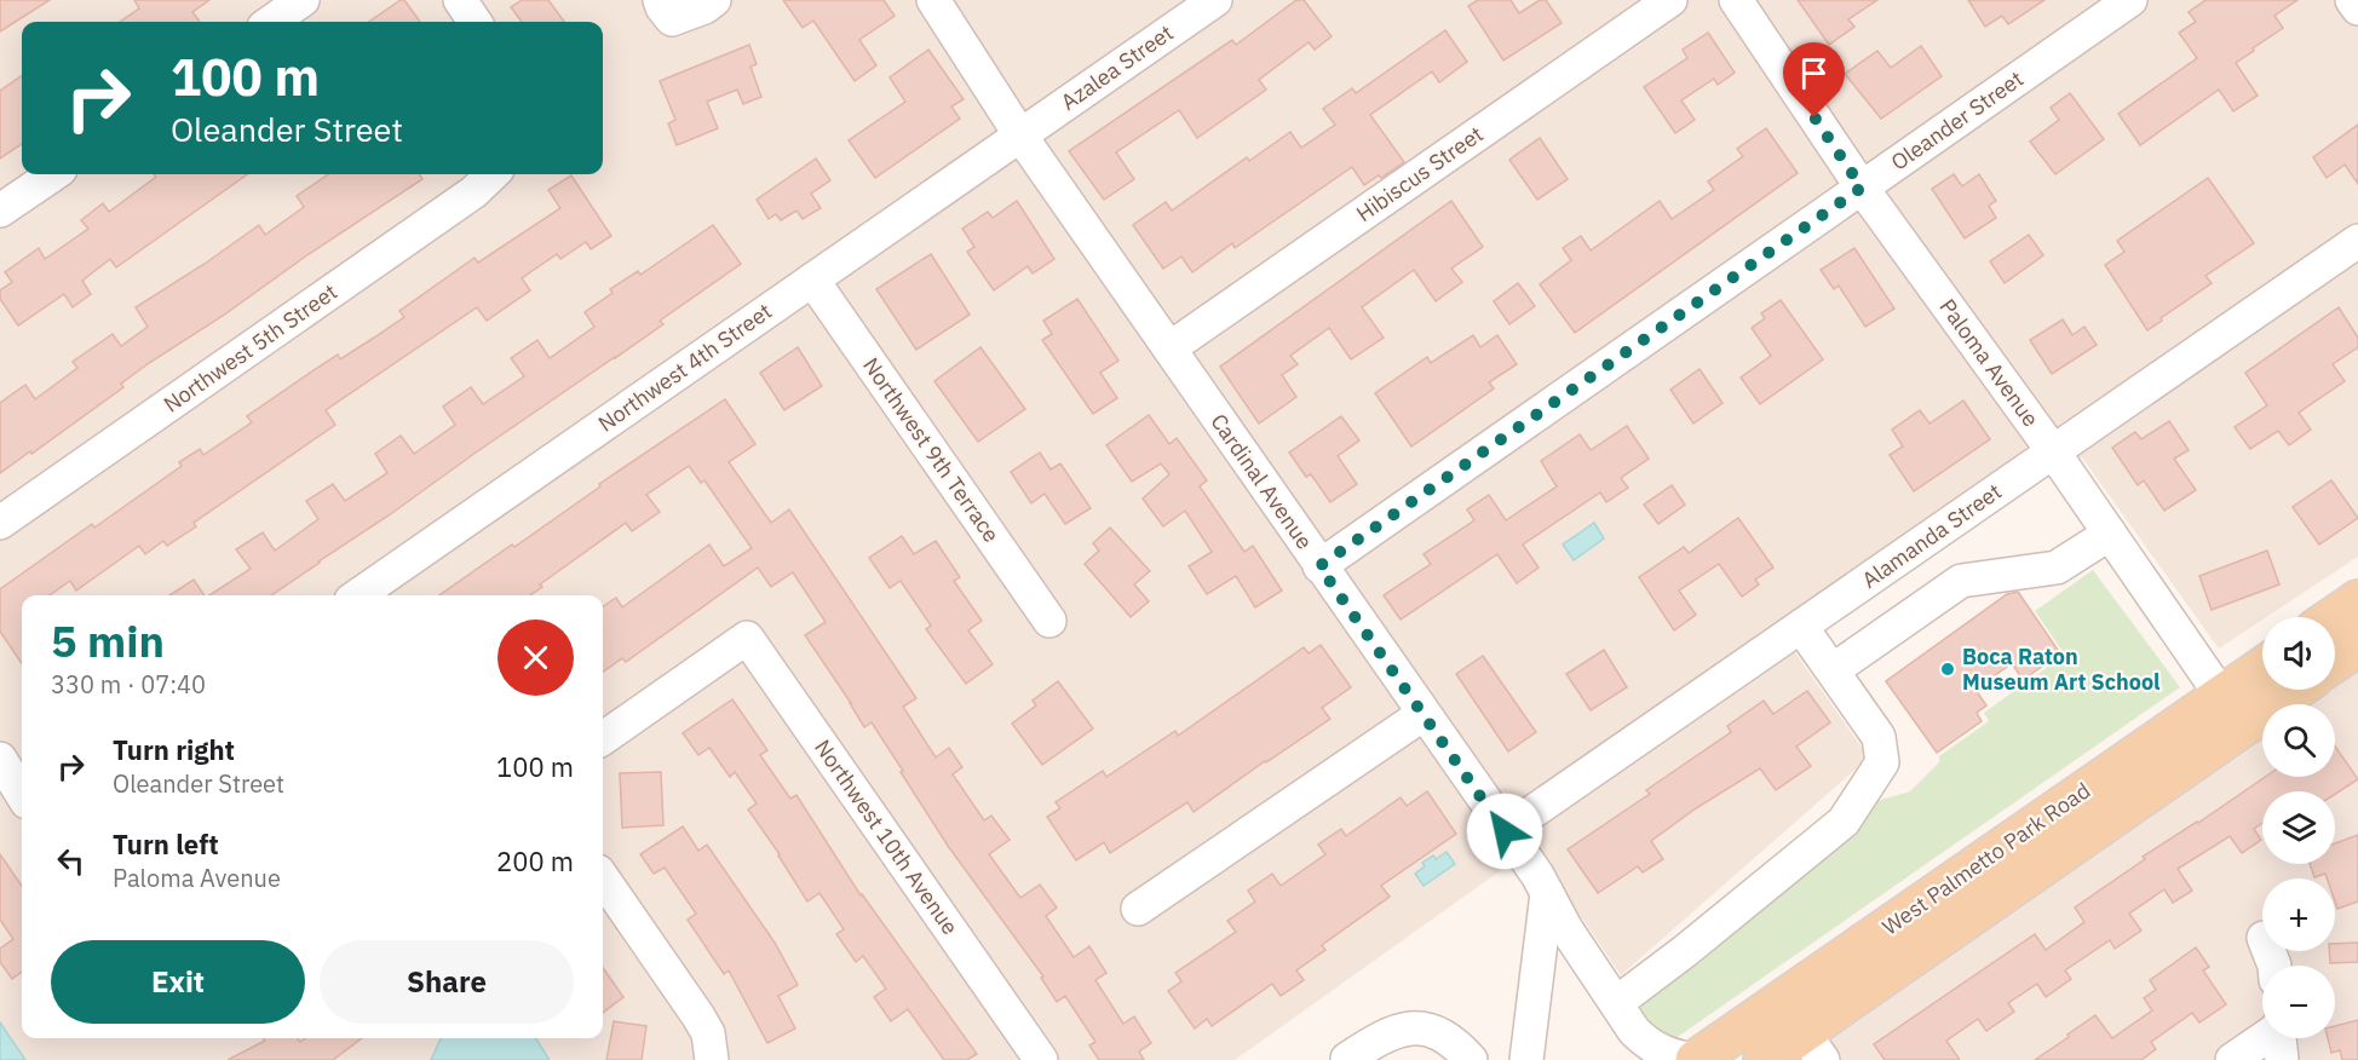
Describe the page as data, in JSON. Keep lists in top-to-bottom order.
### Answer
{
  "streets": {
    "main road": ["West Palmetto Park Road"],
    "street": [
      "Azalea Street",
      "Oleander Street",
      "Hibiscus Street",
      "Northwest 5th Street",
      "Paloma Avenue",
      "Northwest 4th Street",
      "Northwest 9th Terrace",
      "Cardinal Avenue",
      "Alamanda Street",
      "Northwest 10th Avenue"
    ]
  },
  "crossings": [
    ["Azalea Street", "Northwest 4th Street"],
    ["Azalea Street", "Cardinal Avenue"],
    ["Oleander Street", "Paloma Avenue"],
    ["Oleander Street", "Cardinal Avenue"],
    ["Hibiscus Street", "Cardinal Avenue"],
    ["Paloma Avenue", "Alamanda Street"],
    ["Paloma Avenue", "West Palmetto Park Road"],
    ["Northwest 4th Street", "Northwest 9th Terrace"],
    ["Northwest 4th Street", "Cardinal Avenue"],
    ["Cardinal Avenue", "Alamanda Street"],
    ["Cardinal Avenue", "West Palmetto Park Road"]
  ],
  "places": ["Boca Raton Museum Art School"],
  "page": {
    "turn": ["100 m", "Oleander Street"],
    "heading": ["5 min", "330 m · 07:40"],
    "map_buttons": ["+", "−"],
    "list": [
      {
        "name": "Turn right",
        "note": "Oleander Street",
        "value": "100 m"
      },
      {
        "name": "Turn left",
        "note": "Paloma Avenue",
        "value": "200 m"
      }
    ],
    "buttons": ["Exit", "Share"]
  }
}
